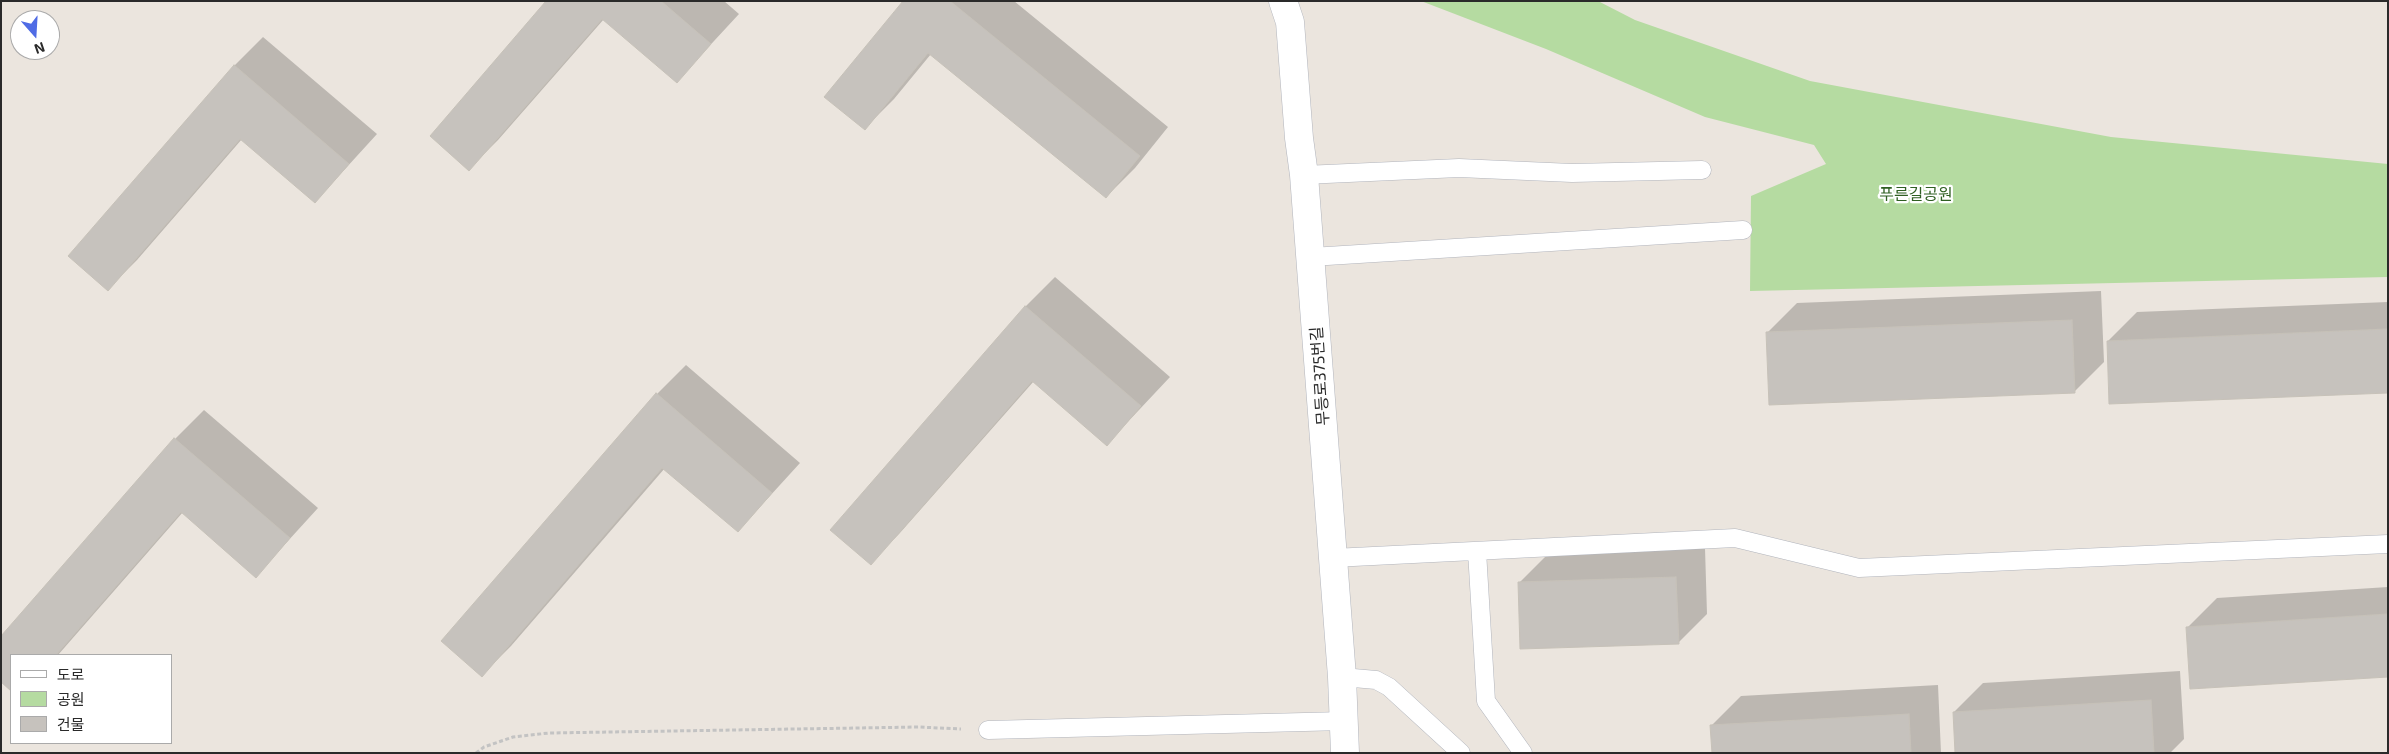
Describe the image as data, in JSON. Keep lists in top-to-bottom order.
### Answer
{
  "streets": {
    "street": ["무등로375번길"]
  },
  "parks": ["푸른길공원"],
  "legend": ["도로", "공원", "건물"],
  "north": "bottom"
}
